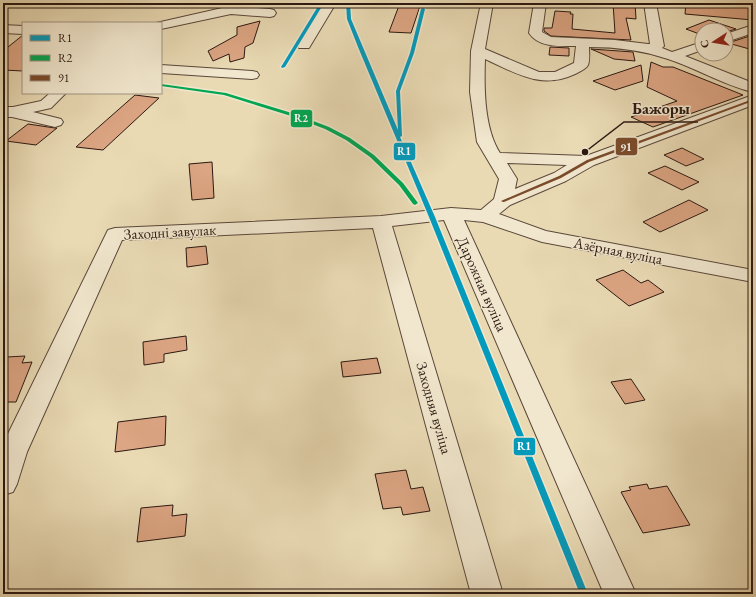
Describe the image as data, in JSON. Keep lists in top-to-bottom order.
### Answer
{
  "streets": {
    "street": [
      "Заходні завулак",
      "Азёрная вуліца",
      "Дарожная вуліца",
      "Заходняя вуліца"
    ]
  },
  "crossings": [
    ["Заходні завулак", "Дарожная вуліца"],
    ["Заходні завулак", "Заходняя вуліца"],
    ["Азёрная вуліца", "Дарожная вуліца"]
  ],
  "places": ["Бажоры"],
  "lines": ["transit line R1", "transit line R2", "transit line 91"],
  "legend": ["R1", "R2", "91"],
  "north": "left"
}
